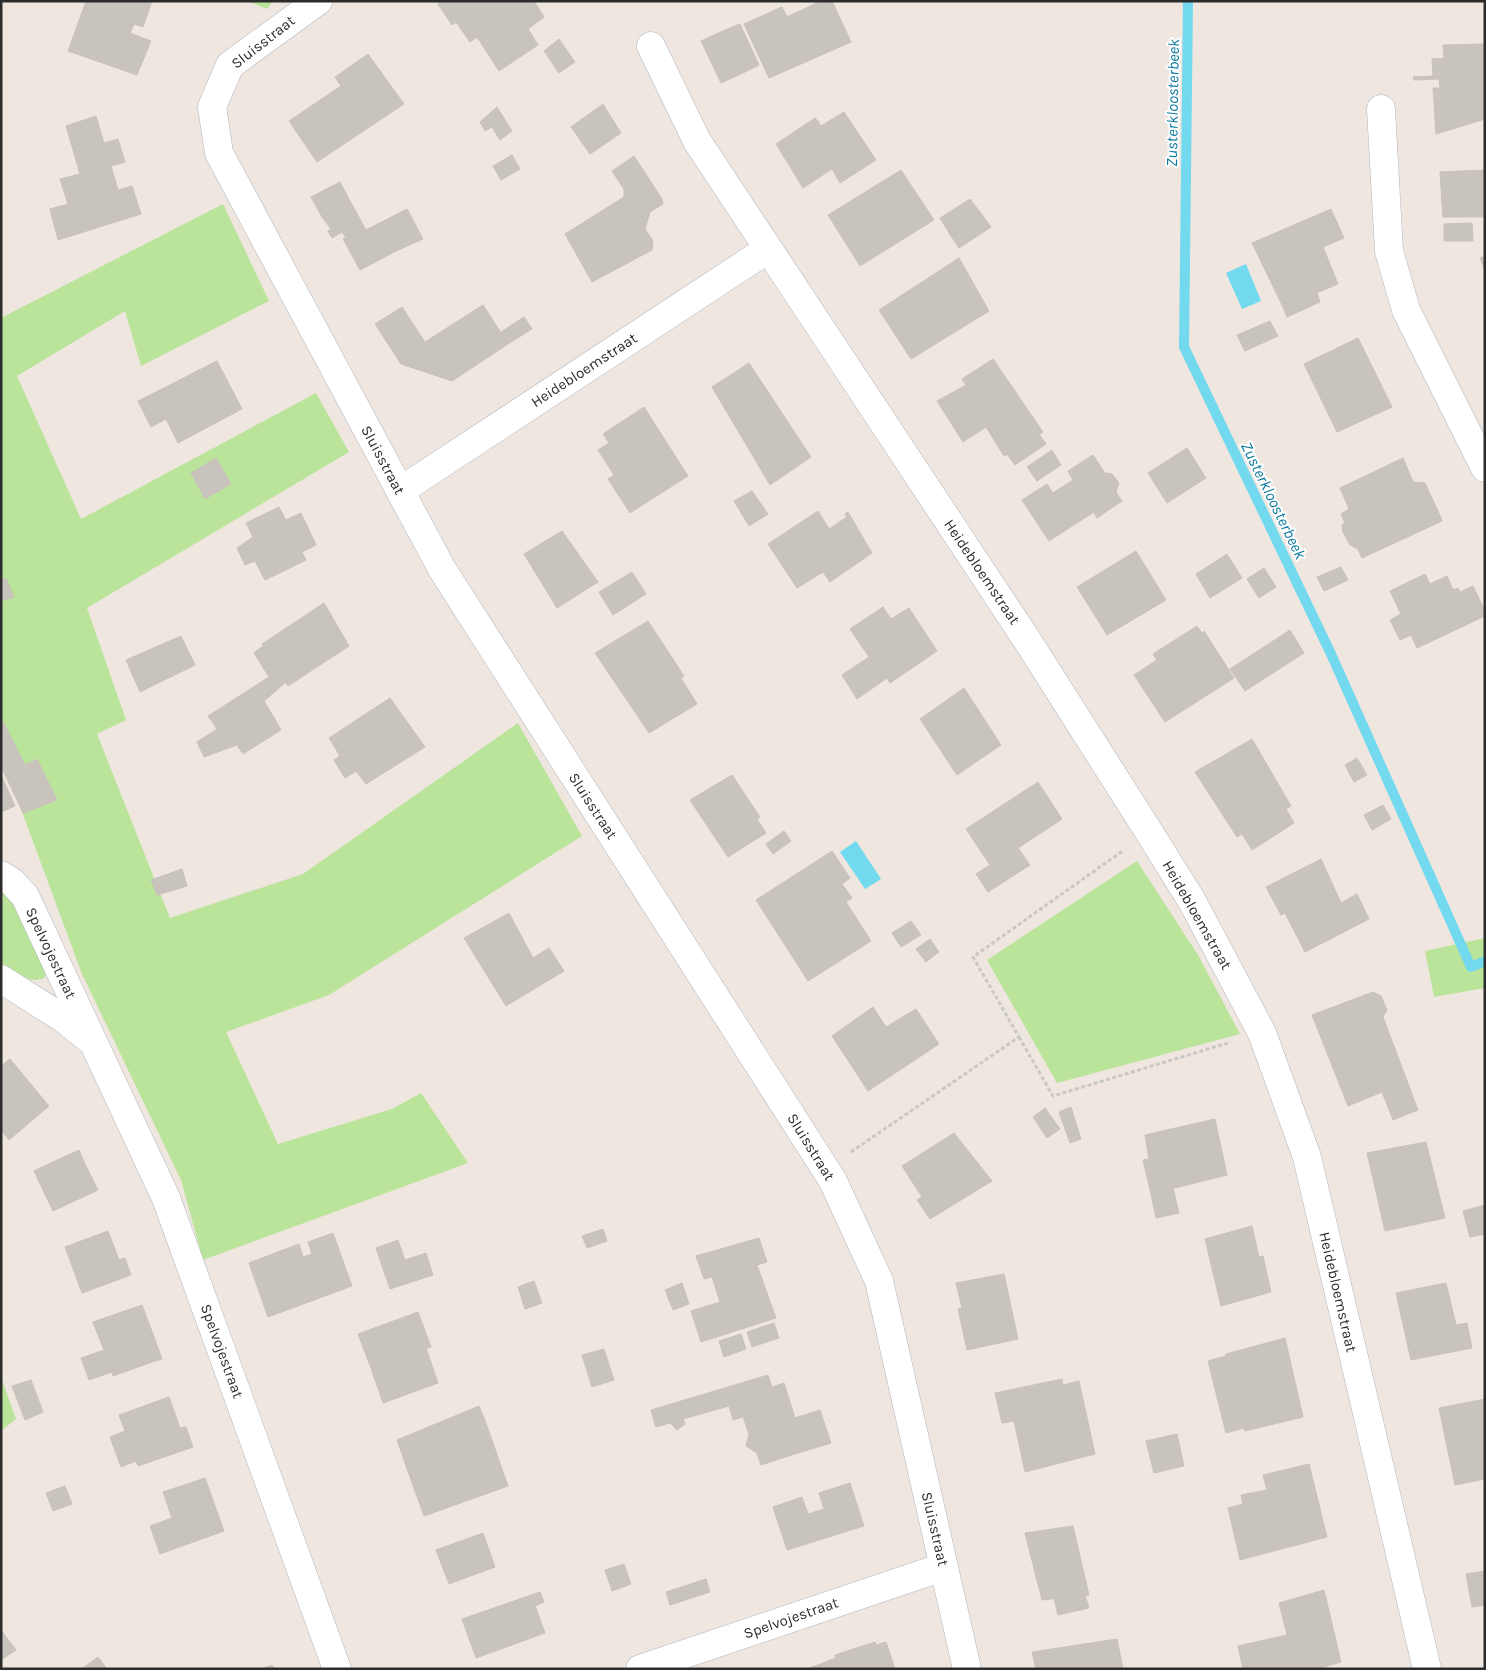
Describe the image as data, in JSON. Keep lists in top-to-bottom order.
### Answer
{
  "streets": {
    "street": ["Sluisstraat", "Heidebloemstraat", "Spelvojestraat"]
  },
  "crossings": [
    ["Sluisstraat", "Heidebloemstraat"],
    ["Sluisstraat", "Spelvojestraat"]
  ],
  "water": ["Zusterkloosterbeek"]
}
